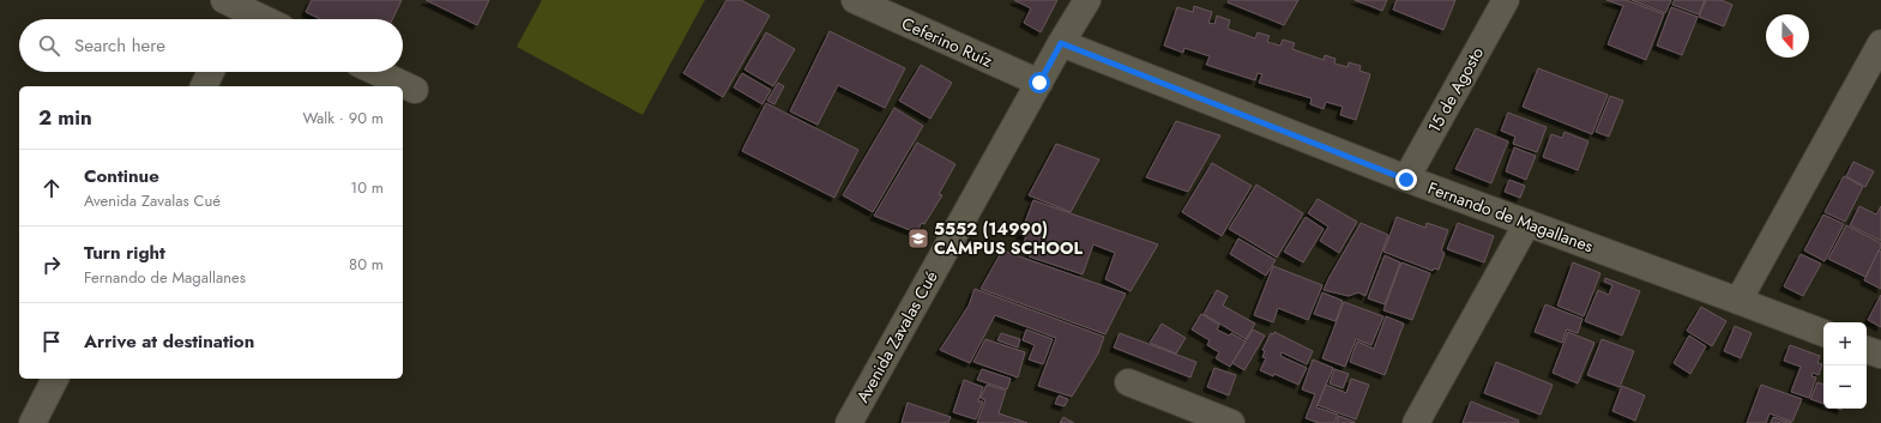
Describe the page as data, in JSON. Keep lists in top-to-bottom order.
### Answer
{
  "streets": {
    "street": [
      "Ceferino Ruíz",
      "15 de Agosto",
      "Fernando de Magallanes",
      "Avenida Zavalas Cué"
    ]
  },
  "crossings": [
    ["Ceferino Ruíz", "Avenida Zavalas Cué"],
    ["15 de Agosto", "Fernando de Magallanes"],
    ["Fernando de Magallanes", "Avenida Zavalas Cué"]
  ],
  "places": {
    "school or university": ["5552 (14990) CAMPUS SCHOOL"]
  },
  "north": "bottom",
  "page": {
    "search": "Search here",
    "heading": ["2 min", "Walk · 90 m"],
    "list": [
      ["Continue", "Avenida Zavalas Cué", "10 m"],
      ["Turn right", "Fernando de Magallanes", "80 m"],
      "Arrive at destination"
    ],
    "map_buttons": ["+", "−"]
  }
}
